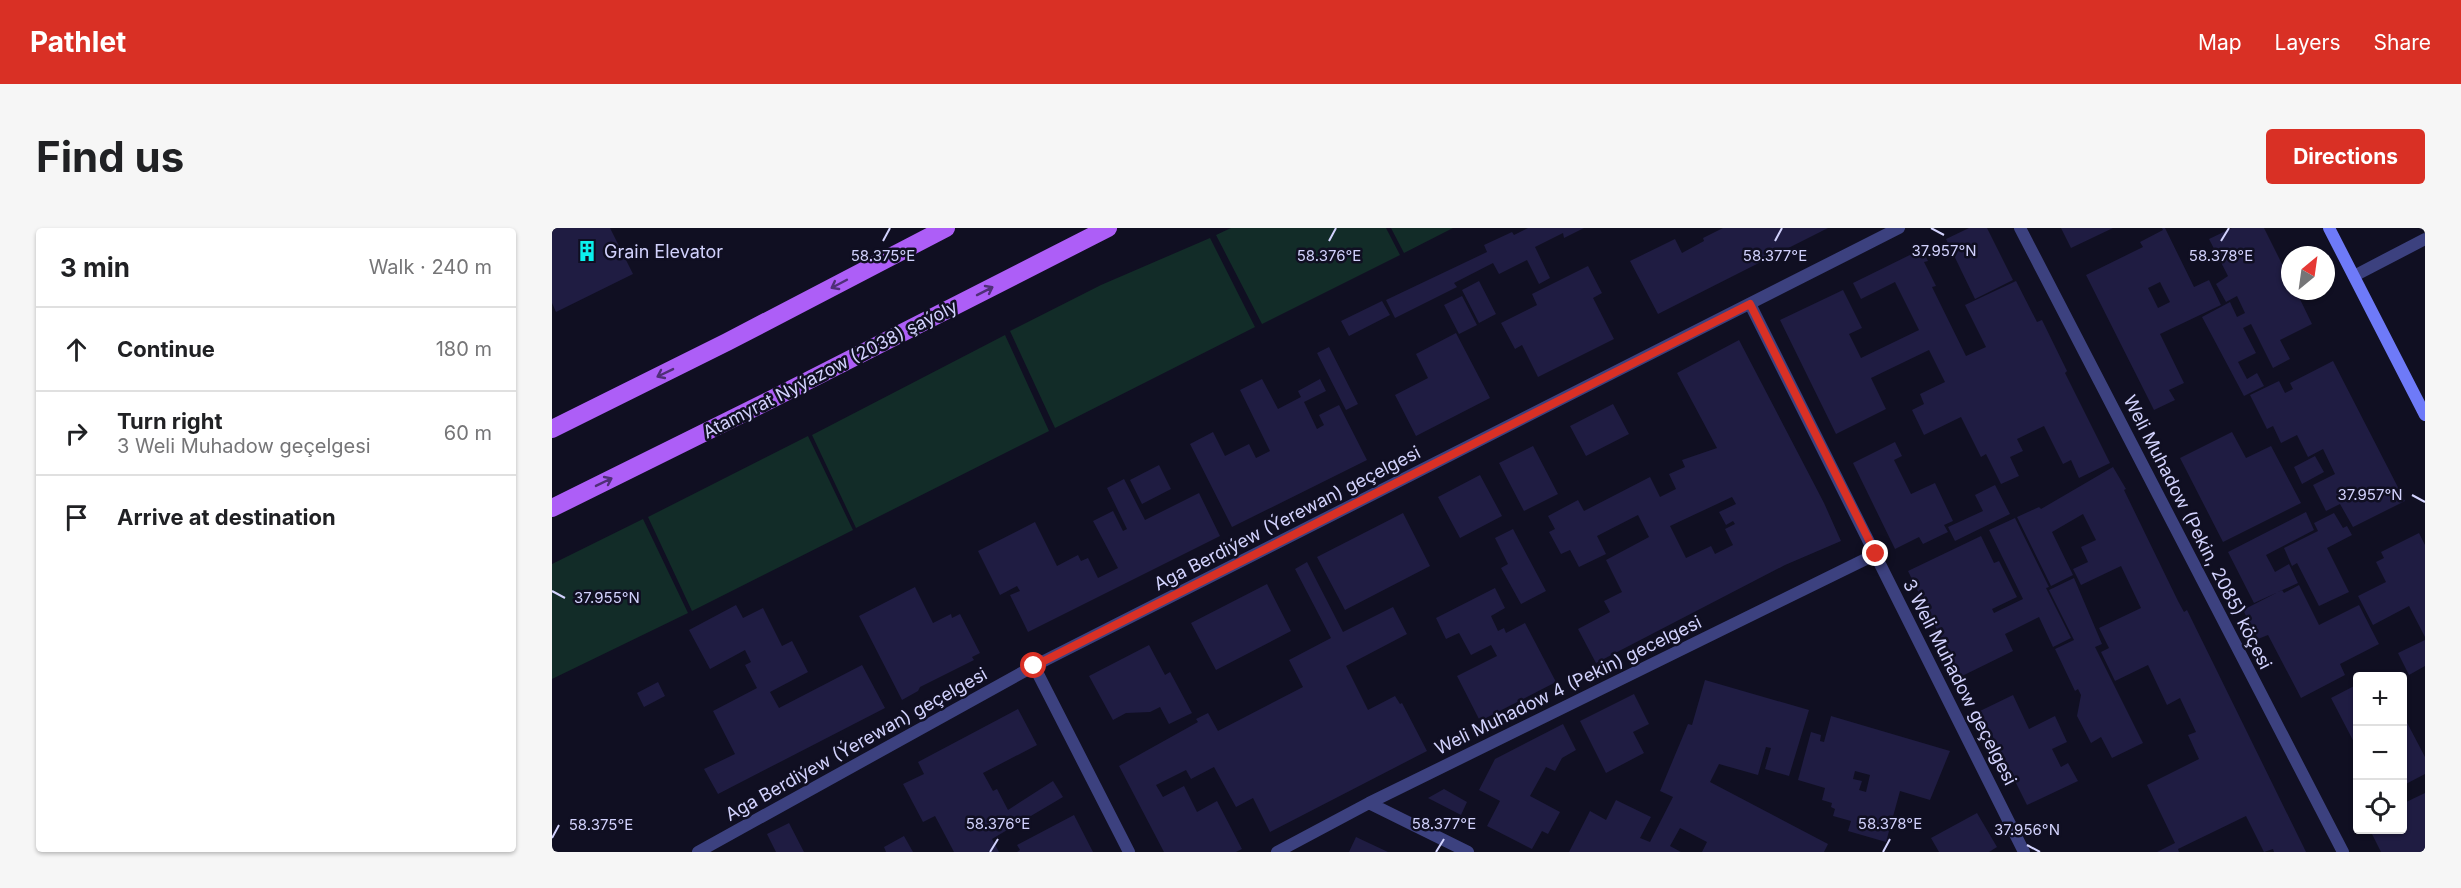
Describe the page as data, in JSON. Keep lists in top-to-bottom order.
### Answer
{
  "streets": {
    "main road": ["Atamyrat Nyýazow (2038) şaýoly"],
    "street": [
      "Aga Berdiýew (Ýerewan) geçelgesi",
      "Weli Muhadow (Pekin, 2085) köçesi",
      "3 Weli Muhadow geçelgesi",
      "Weli Muhadow 4 (Pekin) gecelgesi"
    ]
  },
  "crossings": [
    ["Aga Berdiýew (Ýerewan) geçelgesi", "3 Weli Muhadow geçelgesi"],
    ["3 Weli Muhadow geçelgesi", "Weli Muhadow 4 (Pekin) gecelgesi"]
  ],
  "places": {
    "building": ["Grain Elevator"]
  },
  "north": "top right",
  "page": {
    "header": "Pathlet",
    "nav": ["Map", "Layers", "Share"],
    "buttons": "Directions",
    "title": "Find us",
    "heading": ["3 min", "Walk · 240 m"],
    "list": [
      ["Continue", "180 m"],
      ["Turn right", "3 Weli Muhadow geçelgesi", "60 m"],
      "Arrive at destination"
    ],
    "map_buttons": ["+", "−"]
  },
  "coordinates": [
    "37.957°N",
    "58.375°E",
    "58.376°E",
    "58.377°E",
    "58.378°E",
    "37.955°N",
    "37.956°N"
  ]
}
